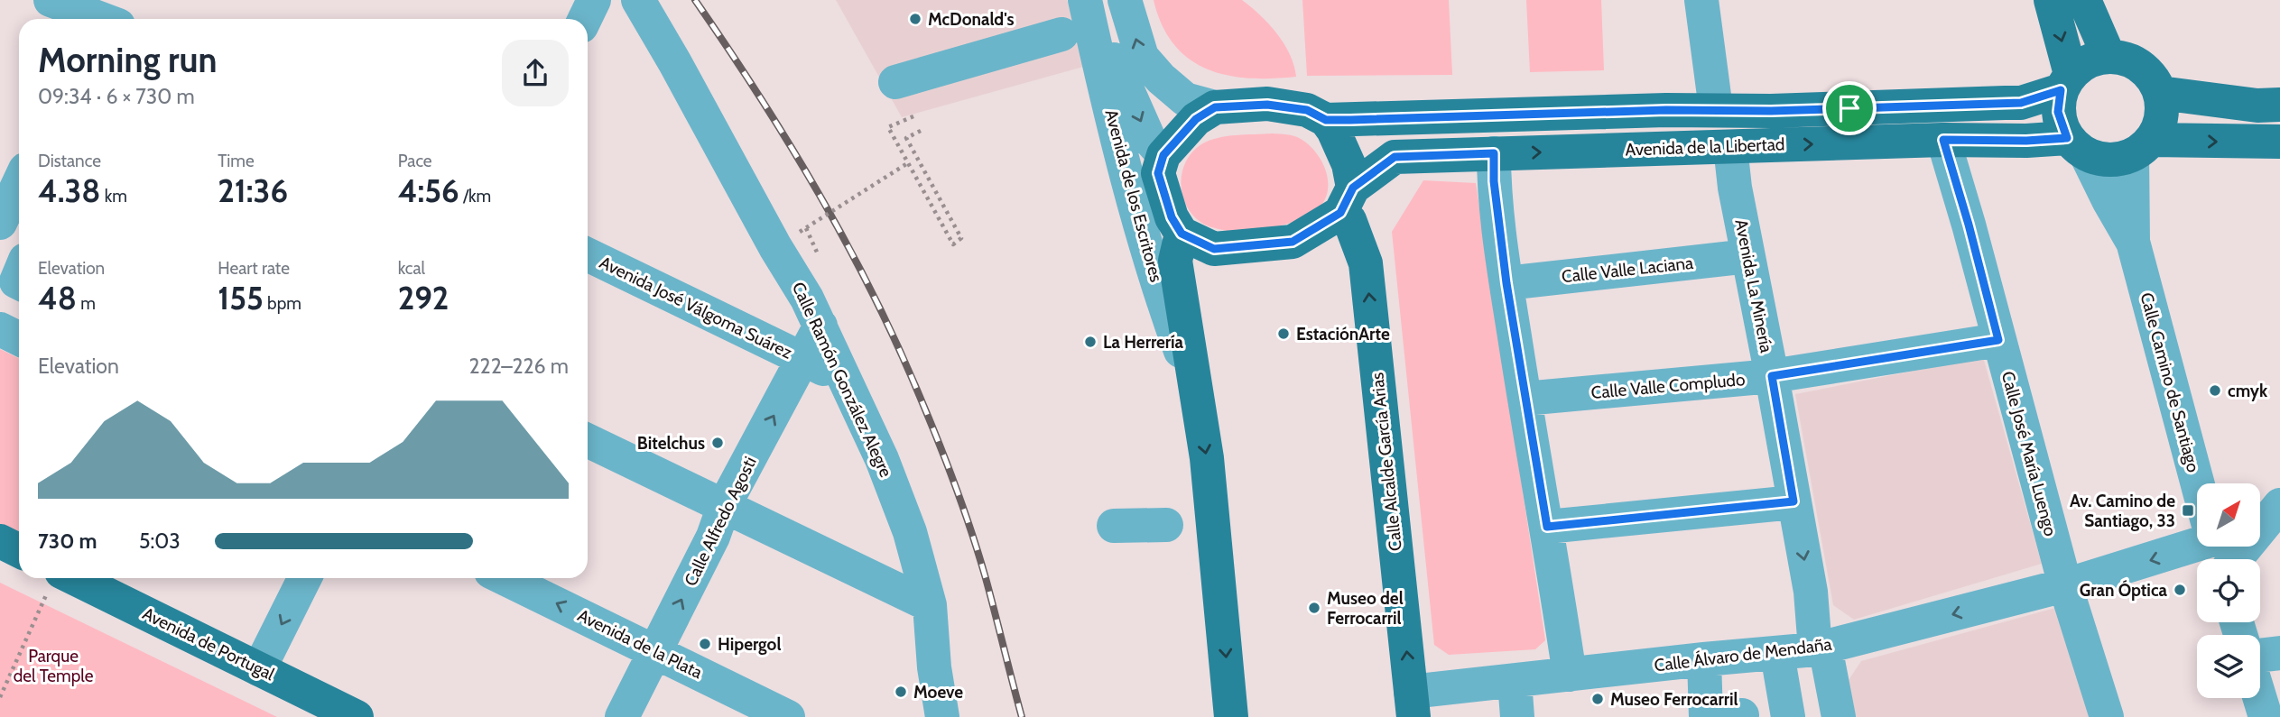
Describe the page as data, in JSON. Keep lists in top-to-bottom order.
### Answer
{
  "streets": {
    "main road": [
      "Avenida de la Libertad",
      "Avenida de los Escritores",
      "Calle Alcalde García Arias",
      "Avenida de Portugal"
    ],
    "street": [
      "Calle Valle Laciana",
      "Avenida La Minería",
      "Avenida José Válgoma Suárez",
      "Calle Ramón González Alegre",
      "Calle Camino de Santiago",
      "Calle Valle Compludo",
      "Calle José María Luengo",
      "Calle Alfredo Agosti",
      "Avenida de la Plata",
      "Calle Álvaro de Mendaña"
    ]
  },
  "crossings": [
    ["Avenida de la Libertad", "Avenida de los Escritores"],
    ["Avenida de la Libertad", "Avenida La Minería"],
    ["Avenida de la Libertad", "Calle Camino de Santiago"],
    ["Avenida de la Libertad", "Calle José María Luengo"],
    ["Avenida de la Libertad", "Calle Alcalde García Arias"],
    ["Avenida de los Escritores", "Calle Alcalde García Arias"],
    ["Calle Valle Laciana", "Avenida La Minería"],
    ["Avenida La Minería", "Calle Valle Compludo"],
    ["Avenida La Minería", "Calle Álvaro de Mendaña"],
    ["Avenida José Válgoma Suárez", "Calle Ramón González Alegre"],
    ["Avenida José Válgoma Suárez", "Calle Alfredo Agosti"],
    ["Calle Ramón González Alegre", "Calle Alfredo Agosti"],
    ["Calle Camino de Santiago", "Calle Álvaro de Mendaña"],
    ["Calle Valle Compludo", "Calle José María Luengo"],
    ["Calle José María Luengo", "Calle Álvaro de Mendaña"],
    ["Calle Alcalde García Arias", "Calle Álvaro de Mendaña"],
    ["Calle Alfredo Agosti", "Avenida de la Plata"]
  ],
  "one_way": ["Calle Alcalde García Arias", "Calle Alfredo Agosti", "Calle Álvaro de Mendaña"],
  "parks": ["Parque del Temple"],
  "places": {
    "other": [
      "McDonald's",
      "EstaciónArte",
      "La Herrería",
      "cmyk",
      "Bitelchus",
      "Gran Óptica",
      "Museo del Ferrocarril",
      "Hipergol",
      "Moeve",
      "Museo Ferrocarril"
    ],
    "transit": ["Av. Camino de Santiago, 33"]
  },
  "north": "top right",
  "page": {
    "heading": ["Morning run", "09:34 · 6 × 730 m"],
    "stats": [
      ["Distance", "4.38 km"],
      ["Time", "21:36"],
      ["Pace", "4:56 /km"],
      ["Elevation", "48 m"],
      ["Heart rate", "155 bpm"],
      ["kcal", "292"]
    ],
    "chart": ["Elevation", "222–226 m"],
    "list": [
      {
        "name": "730 m",
        "note": "5:03"
      }
    ]
  }
}
